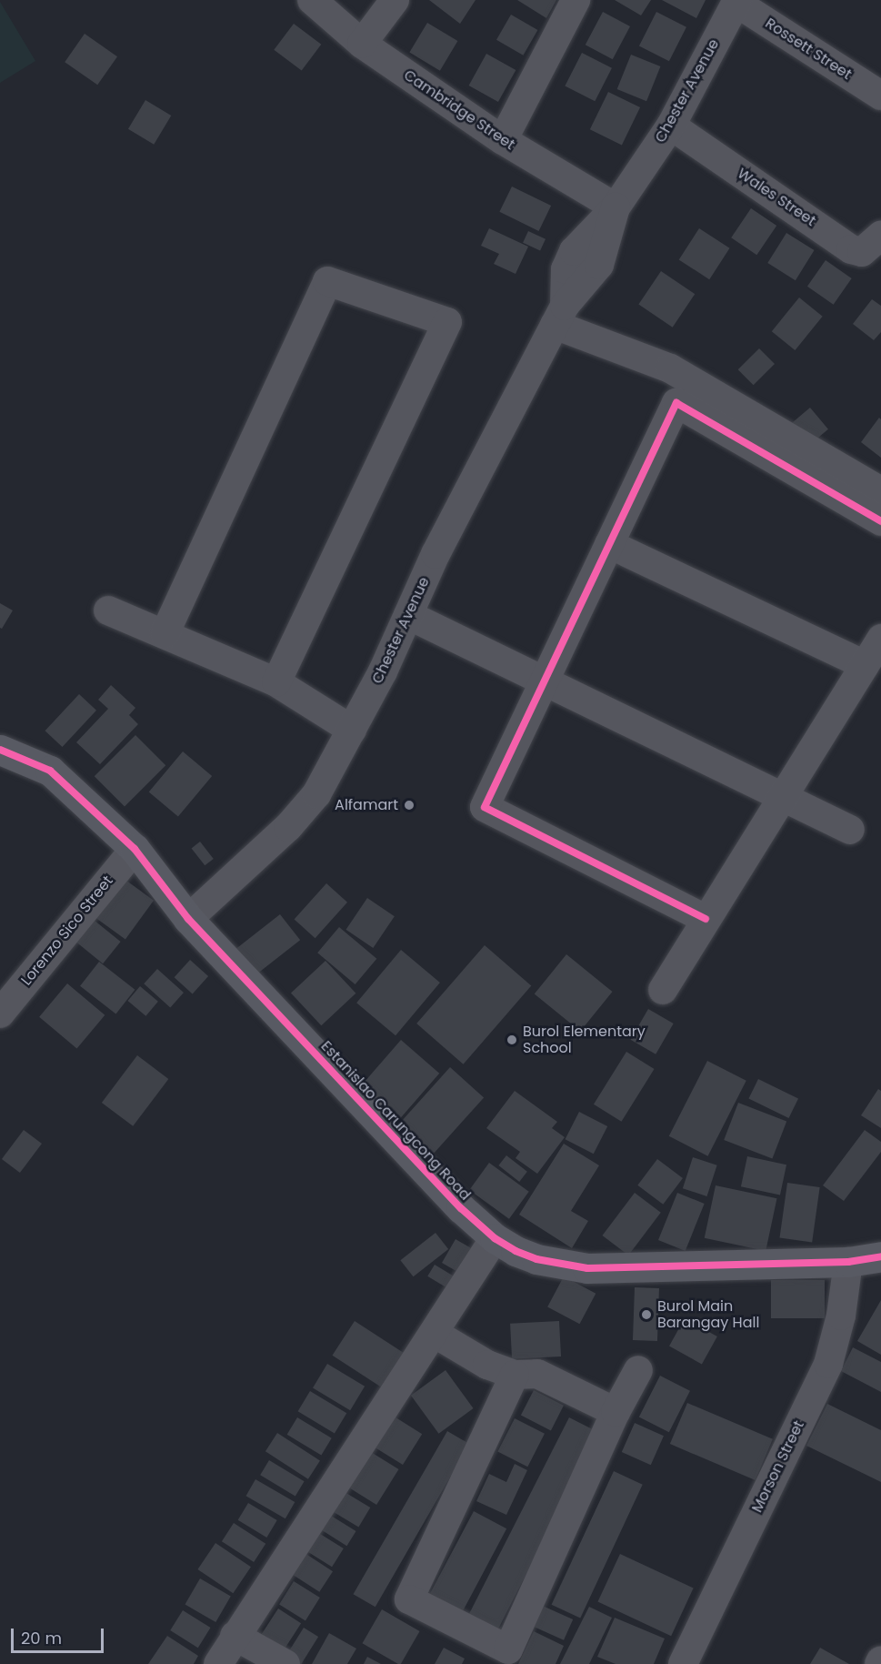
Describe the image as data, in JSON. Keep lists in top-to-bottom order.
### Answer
{
  "streets": {
    "street": [
      "Rossett Street",
      "Chester Avenue",
      "Cambridge Street",
      "Wales Street",
      "Lorenzo Sico Street",
      "Estanislao Carungcong Road",
      "Morson Street"
    ]
  },
  "crossings": [
    ["Rossett Street", "Chester Avenue"],
    ["Chester Avenue", "Cambridge Street"],
    ["Chester Avenue", "Wales Street"],
    ["Chester Avenue", "Estanislao Carungcong Road"],
    ["Lorenzo Sico Street", "Estanislao Carungcong Road"],
    ["Estanislao Carungcong Road", "Morson Street"]
  ],
  "places": ["Alfamart", "Burol Elementary School", "Burol Main Barangay Hall"],
  "scale_bar": "20 m"
}
